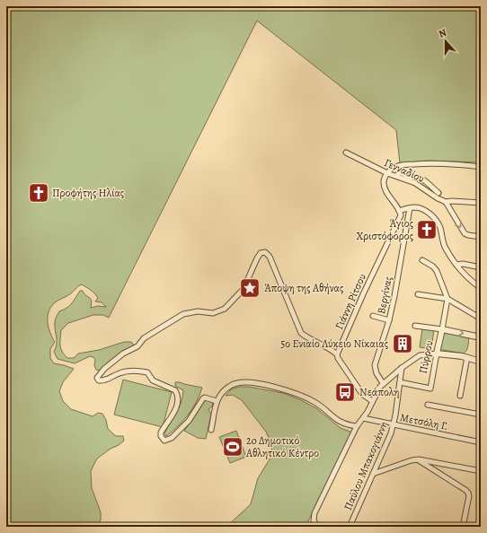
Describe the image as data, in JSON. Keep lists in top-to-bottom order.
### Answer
{
  "streets": {
    "street": [
      "Γενναδίου",
      "Βεργίνας",
      "Γιάννη Ρίτσου",
      "Πύρρου",
      "Μετσόλη Γ.",
      "Παύλου Μπακογιάννη"
    ]
  },
  "crossings": [
    ["Πύρρου", "Παύλου Μπακογιάννη"],
    ["Μετσόλη Γ.", "Παύλου Μπακογιάννη"]
  ],
  "places": {
    "church": ["Προφήτης Ηλίας", "Άγιος Χριστόφορος"],
    "place": ["Άποψη της Αθήνας"],
    "building": ["5ο Ενιαίο Λύκειο Νίκαιας"],
    "bus stop": ["Νεάπολη"],
    "sports": ["2o Δημοτικό Αθλητικό Κέντρο"]
  },
  "north": "top"
}
